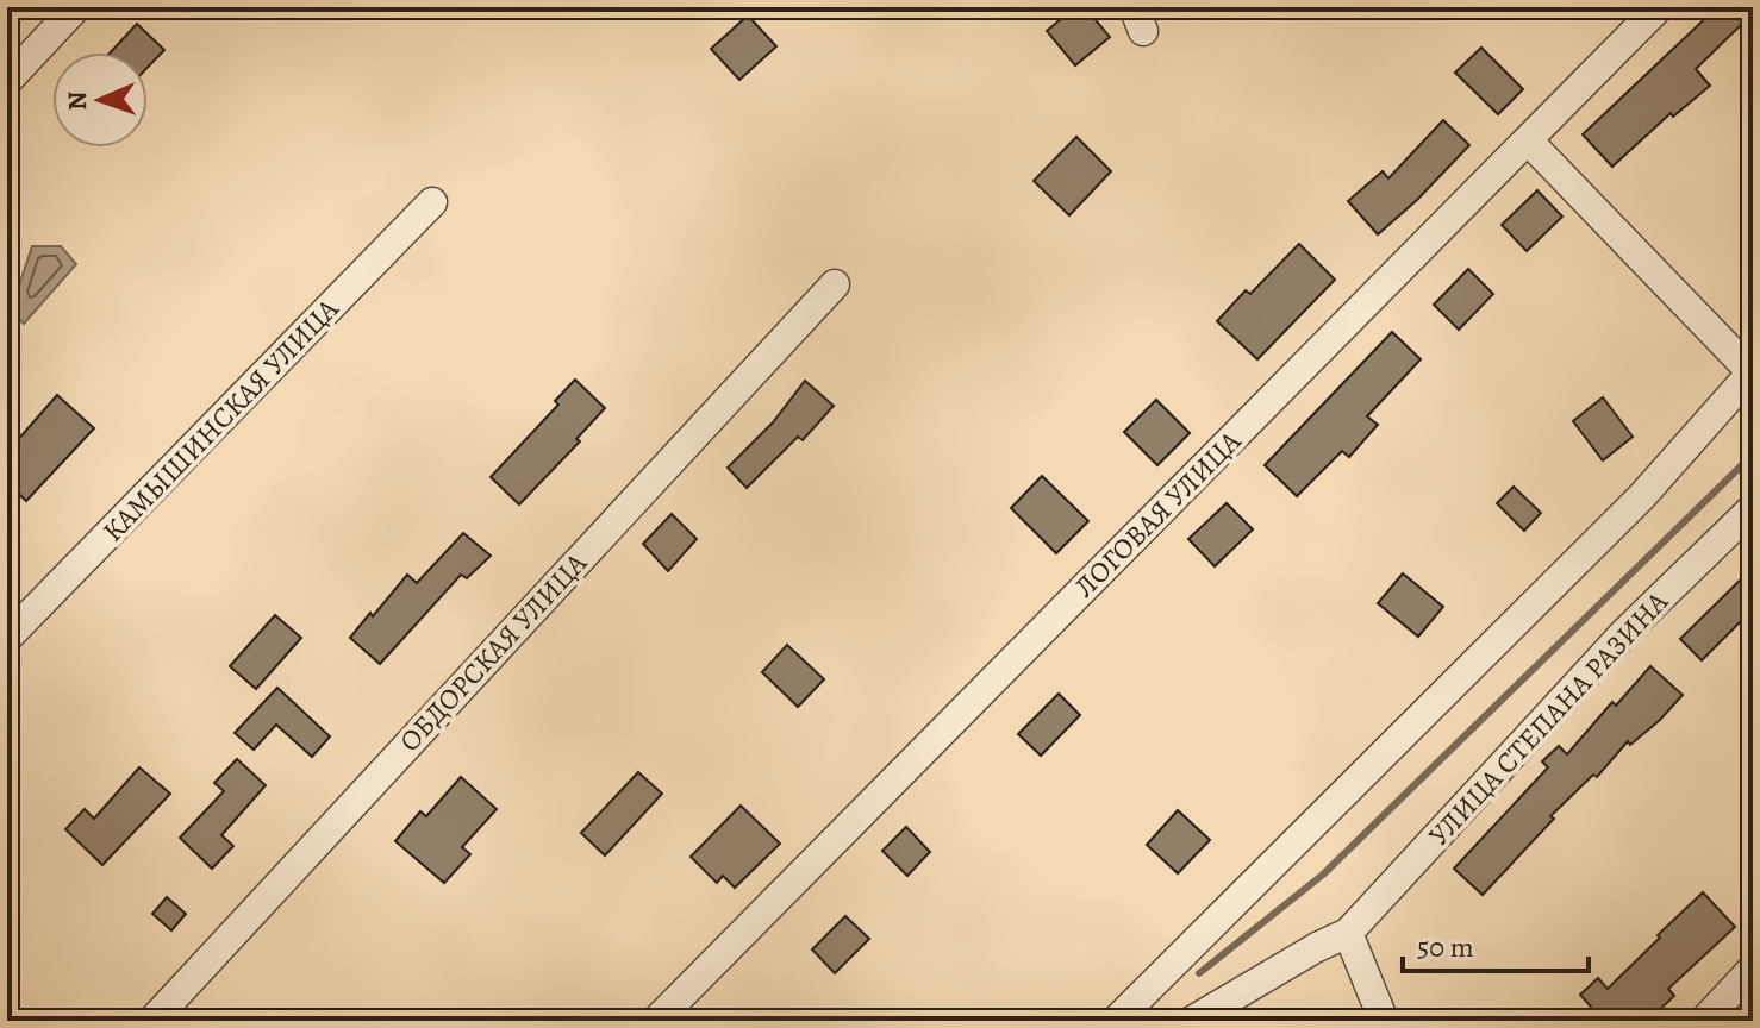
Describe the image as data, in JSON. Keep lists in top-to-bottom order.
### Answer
{
  "streets": {
    "street": [
      "КАМЫШИНСКАЯ УЛИЦА",
      "ЛОГОВАЯ УЛИЦА",
      "ОБДОРСКАЯ УЛИЦА",
      "УЛИЦА СТЕПАНА РАЗИНА"
    ]
  },
  "scale_bar": "50 m",
  "north": "left"
}
